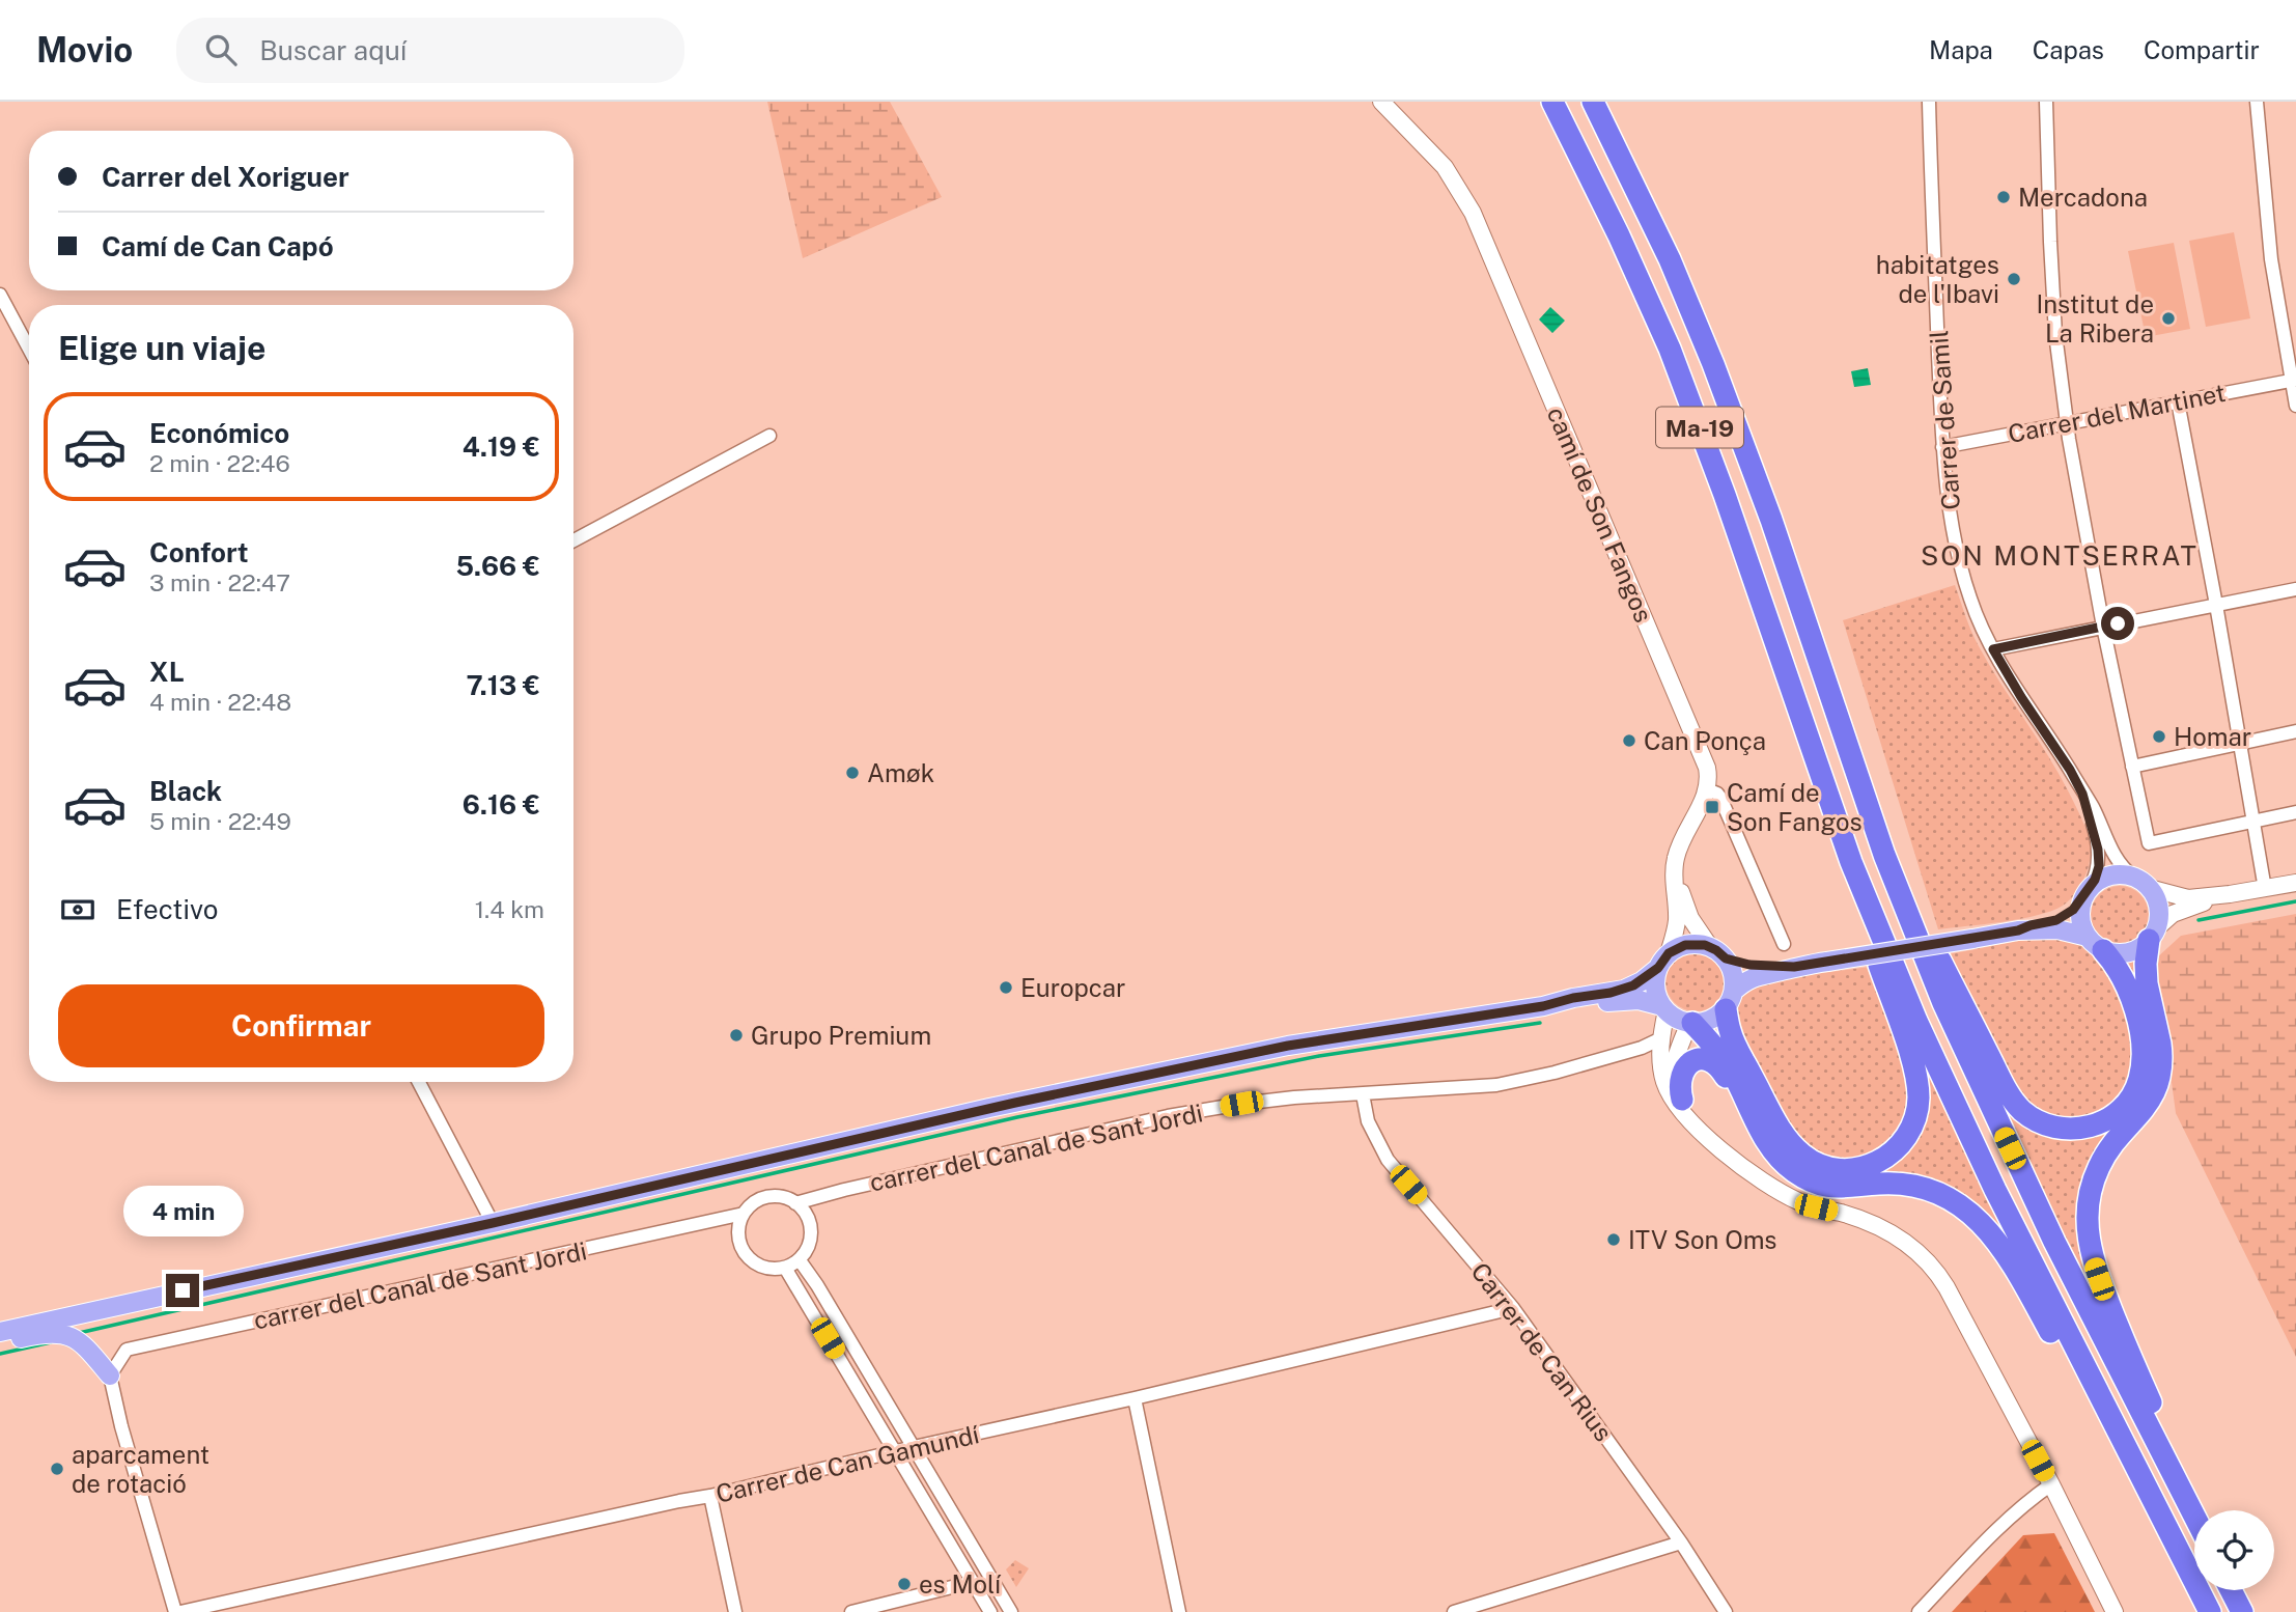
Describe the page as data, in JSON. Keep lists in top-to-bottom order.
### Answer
{
  "streets": {
    "highway": ["Ma-19"],
    "street": [
      "Carrer del Martinet",
      "Carrer de Samil",
      "camí de Son Fangos",
      "carrer del Canal de Sant Jordi",
      "Carrer de Can Rius",
      "Carrer de Can Gamundí"
    ]
  },
  "crossings": [
    ["Carrer del Martinet", "Carrer de Samil"],
    ["carrer del Canal de Sant Jordi", "Carrer de Can Rius"],
    ["Carrer de Can Rius", "Carrer de Can Gamundí"]
  ],
  "districts": ["SON MONTSERRAT"],
  "places": {
    "other": [
      "Mercadona",
      "habitatges de l'Ibavi",
      "Institut de La Ribera",
      "Homar",
      "Can Ponça",
      "Amøk",
      "Europcar",
      "Grupo Premium",
      "ITV Son Oms",
      "aparcament de rotació",
      "es Molí"
    ],
    "transit": ["Camí de Son Fangos"]
  },
  "page": {
    "header": "Movio",
    "search": "Buscar aquí",
    "nav": ["Mapa", "Capas", "Compartir"],
    "banner": ["Carrer del Xoriguer", "Camí de Can Capó"],
    "heading": "Elige un viaje",
    "list": [
      {
        "name": "Económico",
        "note": "2 min · 22:46",
        "value": "4.19 €"
      },
      {
        "name": "Confort",
        "note": "3 min · 22:47",
        "value": "5.66 €"
      },
      {
        "name": "XL",
        "note": "4 min · 22:48",
        "value": "7.13 €"
      },
      {
        "name": "Black",
        "note": "5 min · 22:49",
        "value": "6.16 €"
      }
    ],
    "pay": ["Efectivo", "1.4 km"],
    "buttons": "Confirmar",
    "bubble": "4 min"
  }
}
